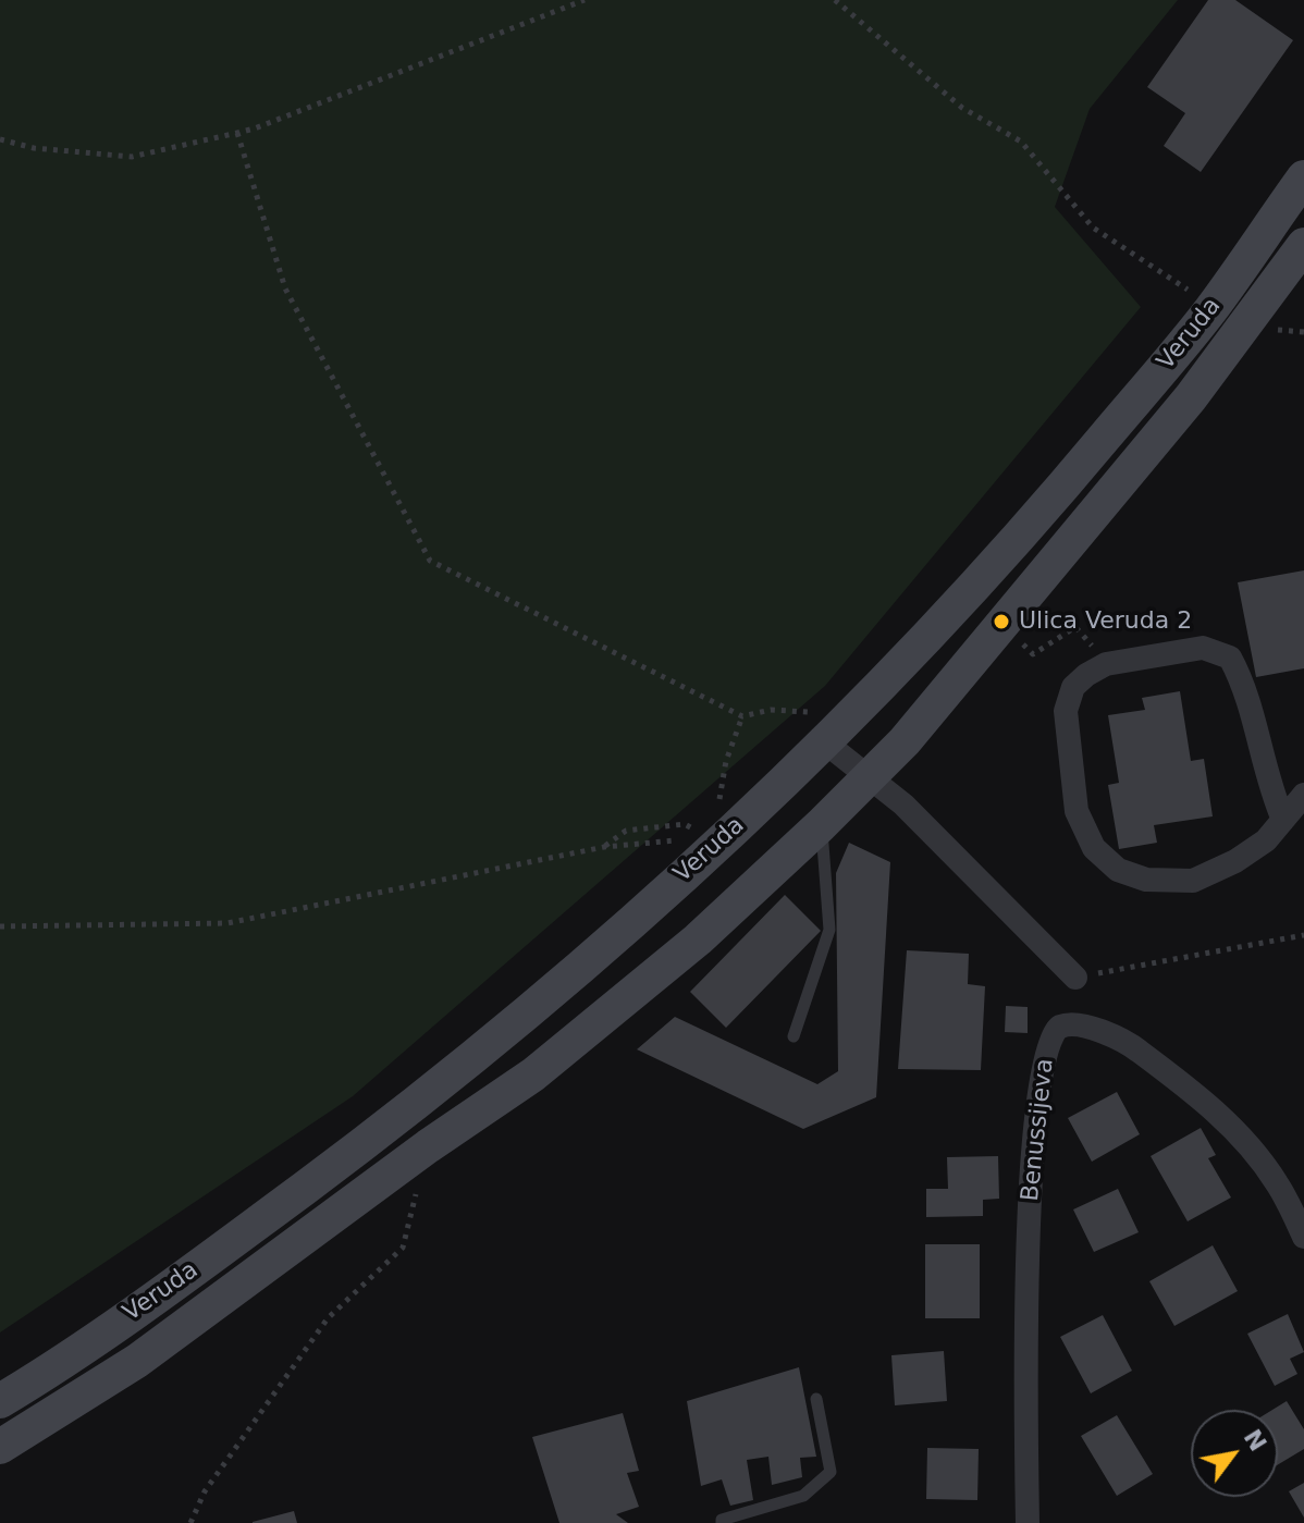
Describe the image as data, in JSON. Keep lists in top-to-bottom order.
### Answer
{
  "streets": {
    "main road": ["Veruda"],
    "street": ["Benussijeva"]
  },
  "places": ["Ulica Veruda 2"],
  "north": "top right"
}
